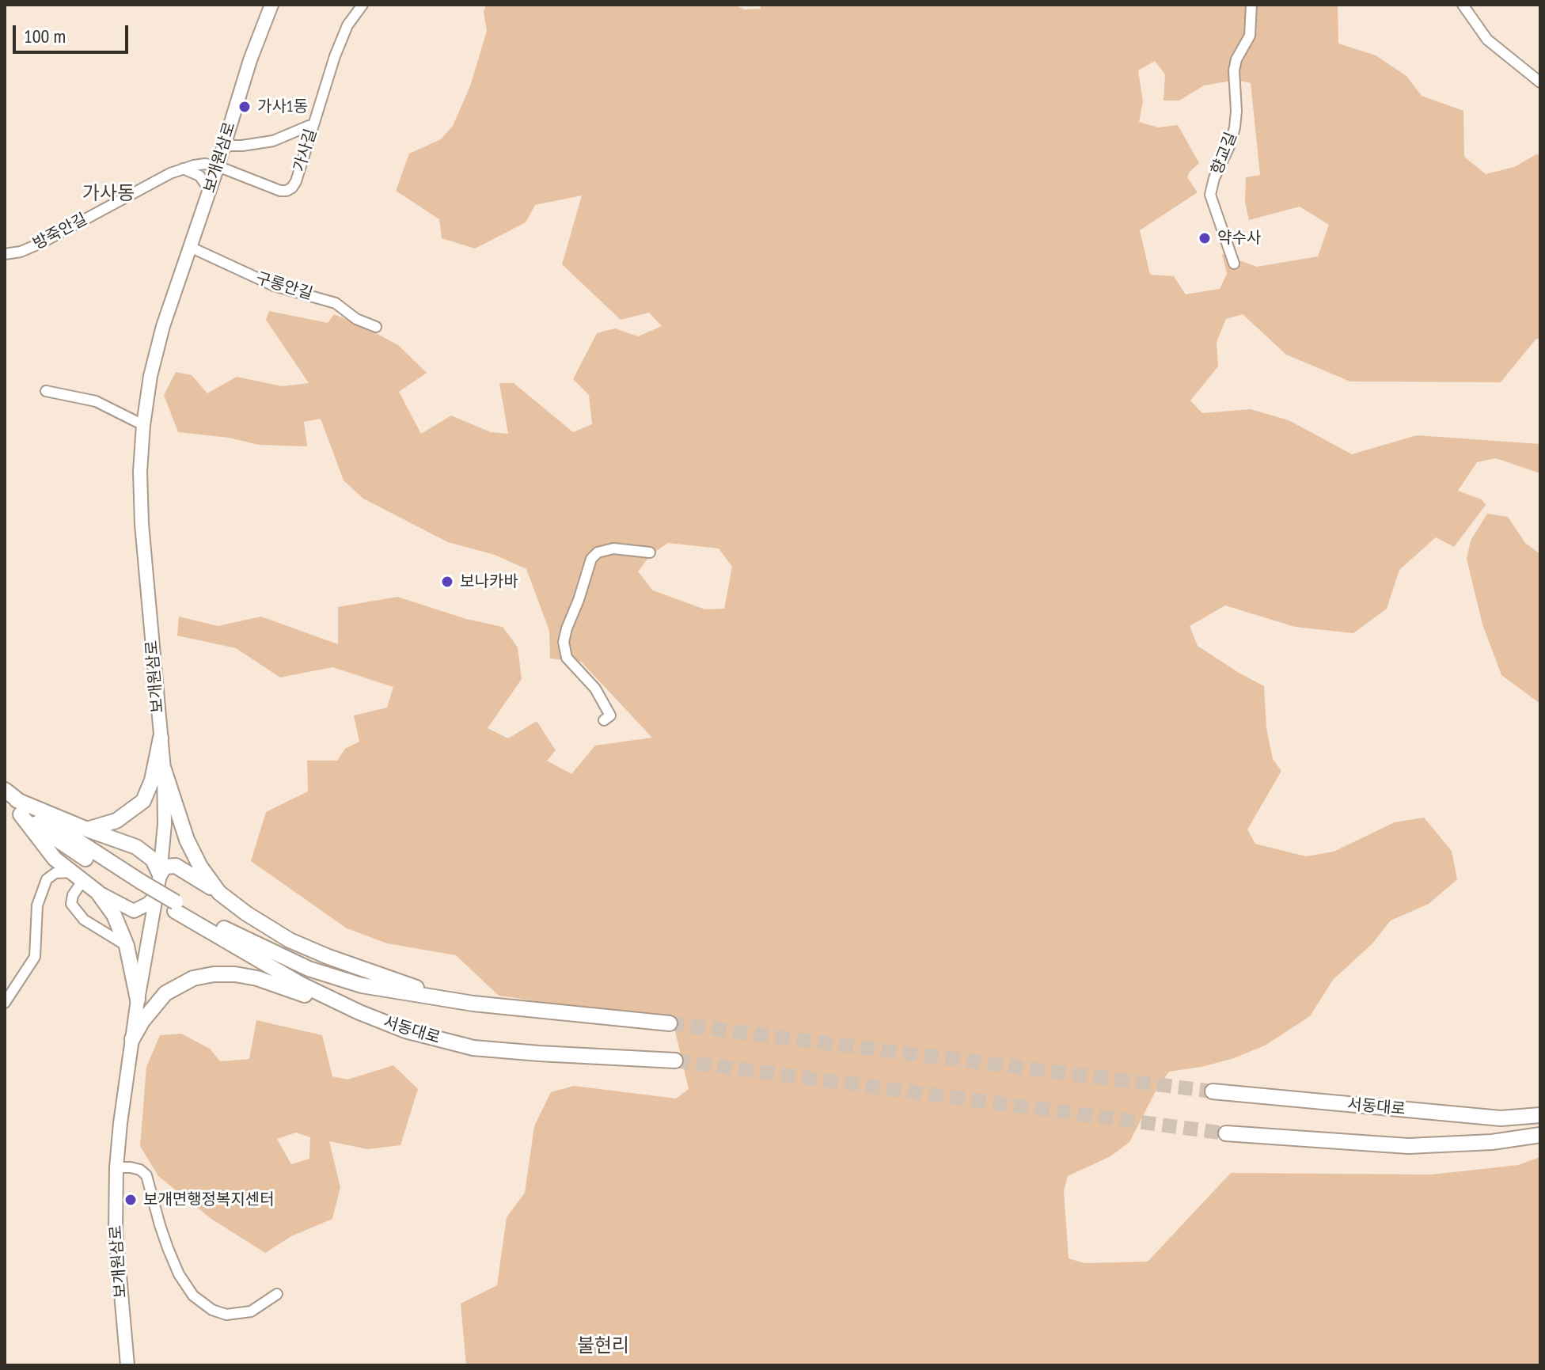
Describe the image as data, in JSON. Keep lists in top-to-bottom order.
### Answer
{
  "streets": {
    "highway": ["서동대로"],
    "main road": ["보개원삼로"],
    "street": [
      "가사길",
      "향교길",
      "방죽안길",
      "구롱안길"
    ]
  },
  "crossings": [
    ["가사길", "보개원삼로"],
    ["가사길", "방죽안길"],
    ["보개원삼로", "방죽안길"],
    ["보개원삼로", "구롱안길"]
  ],
  "districts": ["가사동", "불현리"],
  "places": [
    "가사1동",
    "약수사",
    "보나카바",
    "보개면행정복지센터"
  ],
  "scale_bar": "100 m"
}
